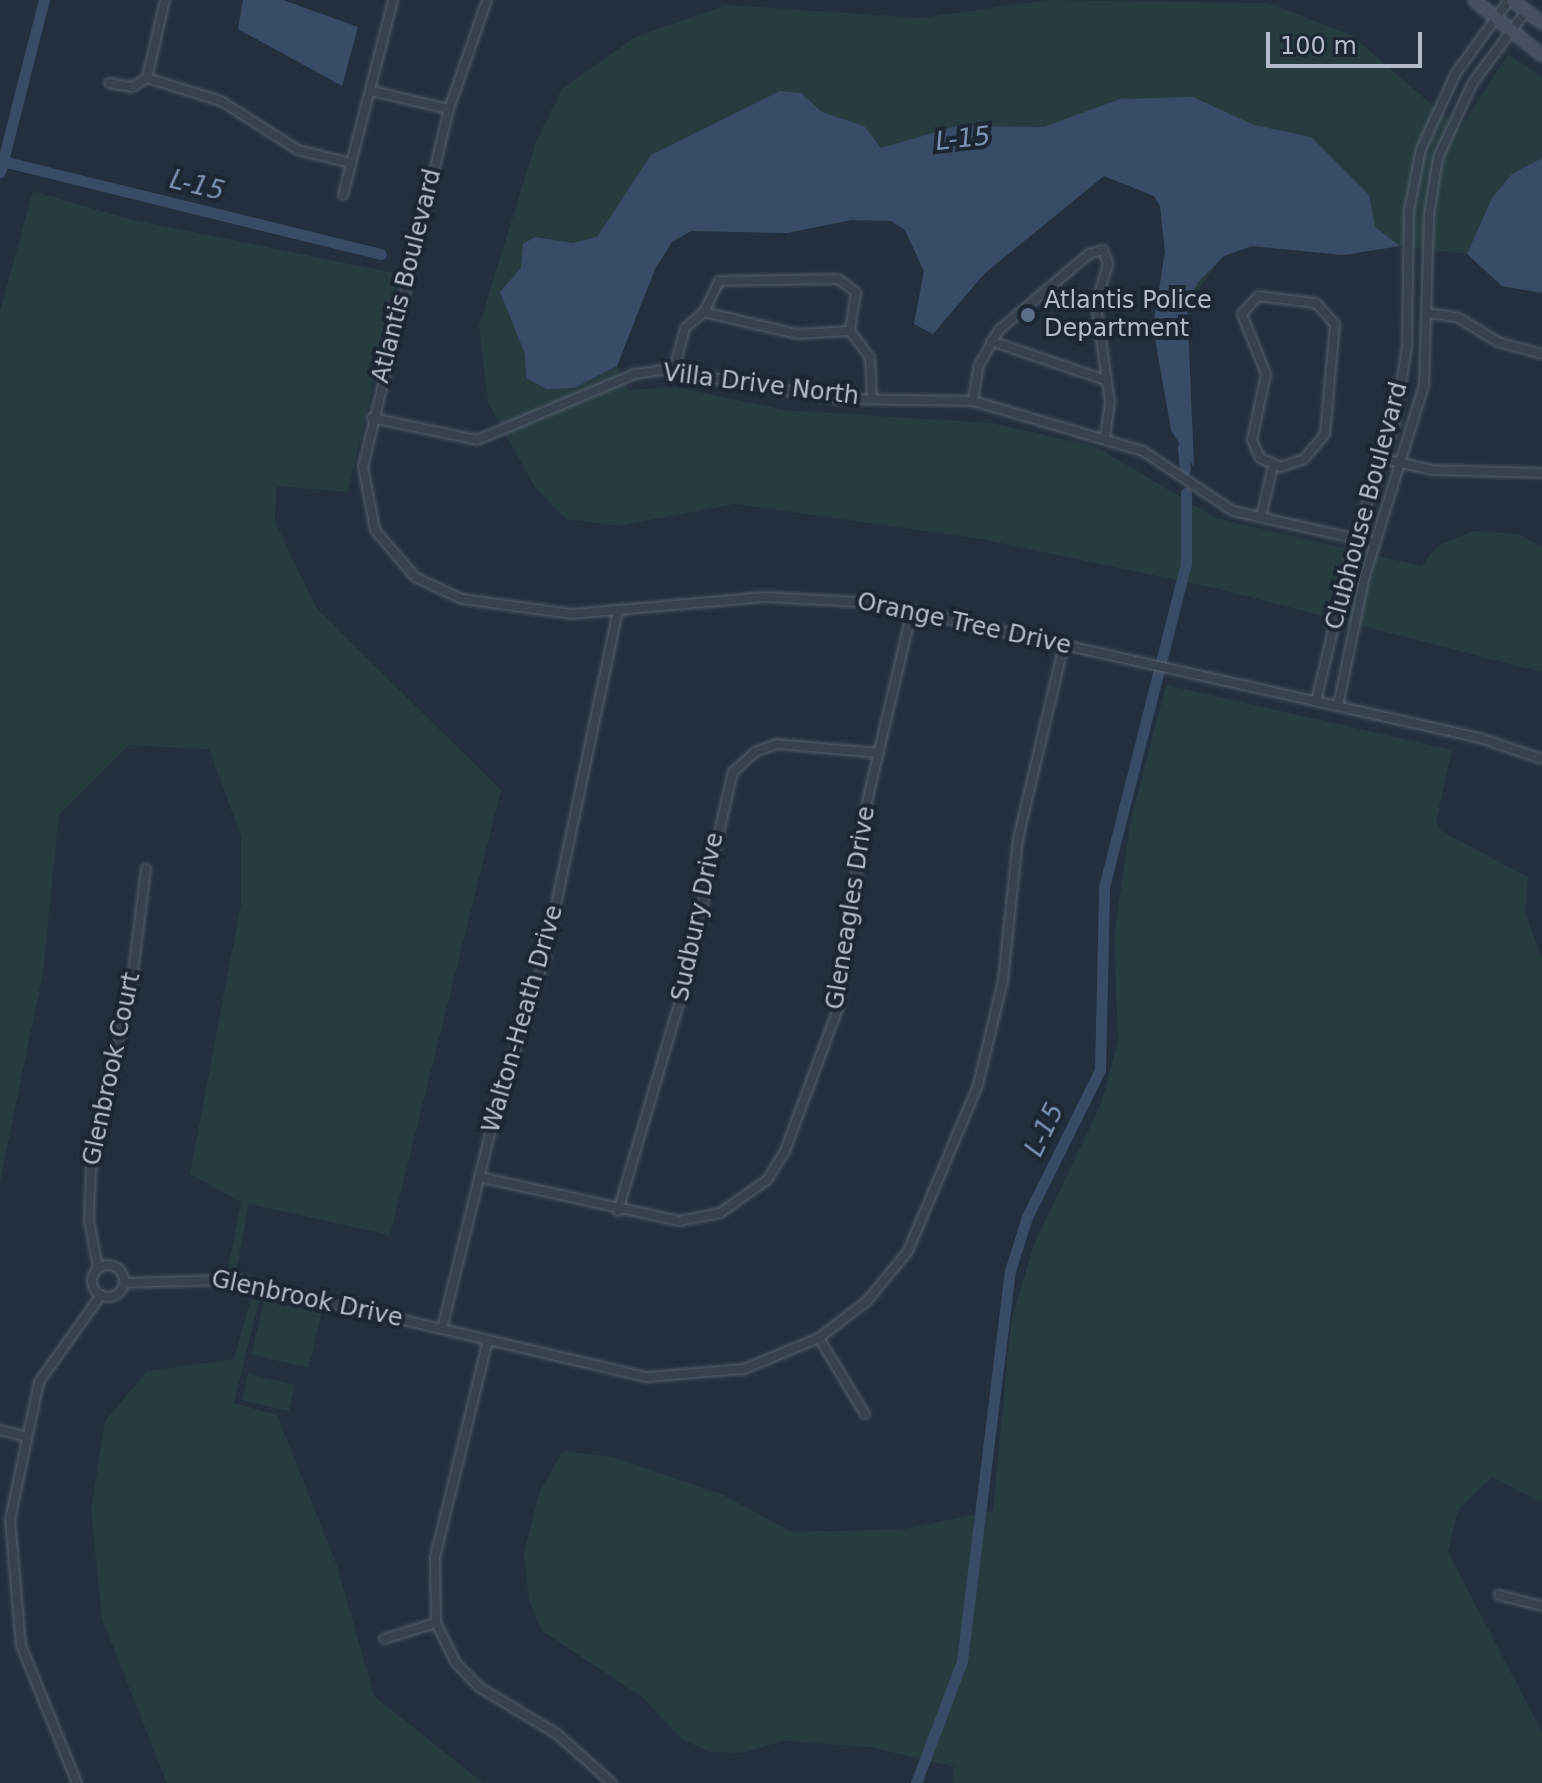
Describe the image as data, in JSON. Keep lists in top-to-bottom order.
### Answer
{
  "streets": {
    "street": [
      "Atlantis Boulevard",
      "Villa Drive North",
      "Clubhouse Boulevard",
      "Orange Tree Drive",
      "Gleneagles Drive",
      "Sudbury Drive",
      "Walton-Heath Drive",
      "Glenbrook Court",
      "Glenbrook Drive"
    ]
  },
  "crossings": [
    ["Atlantis Boulevard", "Villa Drive North"],
    ["Atlantis Boulevard", "Orange Tree Drive"],
    ["Villa Drive North", "Clubhouse Boulevard"],
    ["Clubhouse Boulevard", "Orange Tree Drive"],
    ["Orange Tree Drive", "Gleneagles Drive"],
    ["Orange Tree Drive", "Walton-Heath Drive"],
    ["Orange Tree Drive", "Glenbrook Drive"],
    ["Gleneagles Drive", "Sudbury Drive"],
    ["Gleneagles Drive", "Walton-Heath Drive"],
    ["Walton-Heath Drive", "Glenbrook Drive"],
    ["Glenbrook Court", "Glenbrook Drive"]
  ],
  "water": ["L-15"],
  "places": ["Atlantis Police Department"],
  "scale_bar": "100 m"
}
